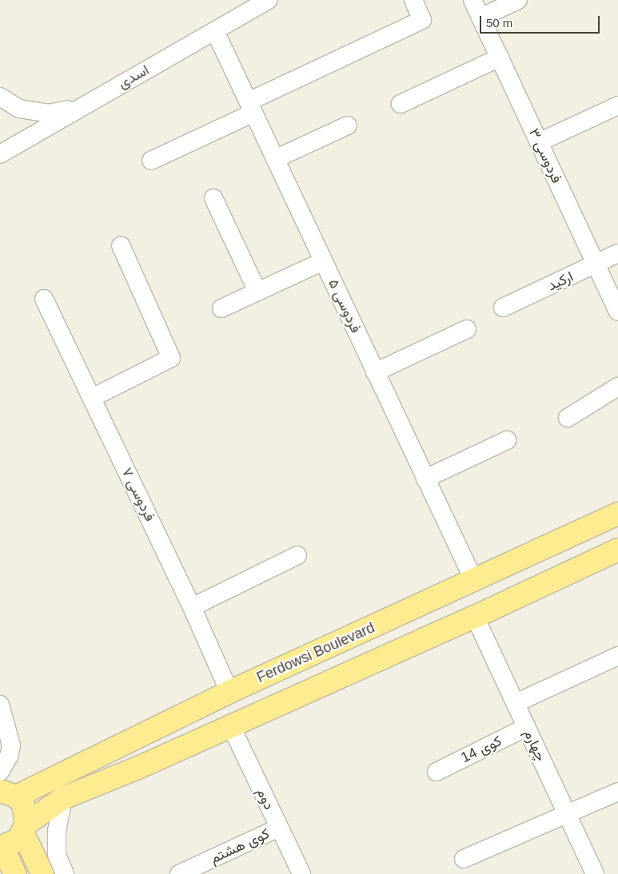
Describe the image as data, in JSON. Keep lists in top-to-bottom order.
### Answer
{
  "streets": {
    "main road": ["Ferdowsi Boulevard"],
    "street": [
      "اسدی",
      "فردوسی ۳",
      "ارکید",
      "فردوسی ۵",
      "فردوسی ۷",
      "چهارم",
      "کوی 14",
      "دوم",
      "کوی هشتم"
    ]
  },
  "crossings": [
    ["اسدی", "فردوسی ۵"],
    ["فردوسی ۳", "ارکید"],
    ["فردوسی ۵", "Ferdowsi Boulevard"],
    ["فردوسی ۷", "Ferdowsi Boulevard"],
    ["چهارم", "کوی 14"],
    ["دوم", "کوی هشتم"]
  ],
  "scale_bar": "50 m"
}
